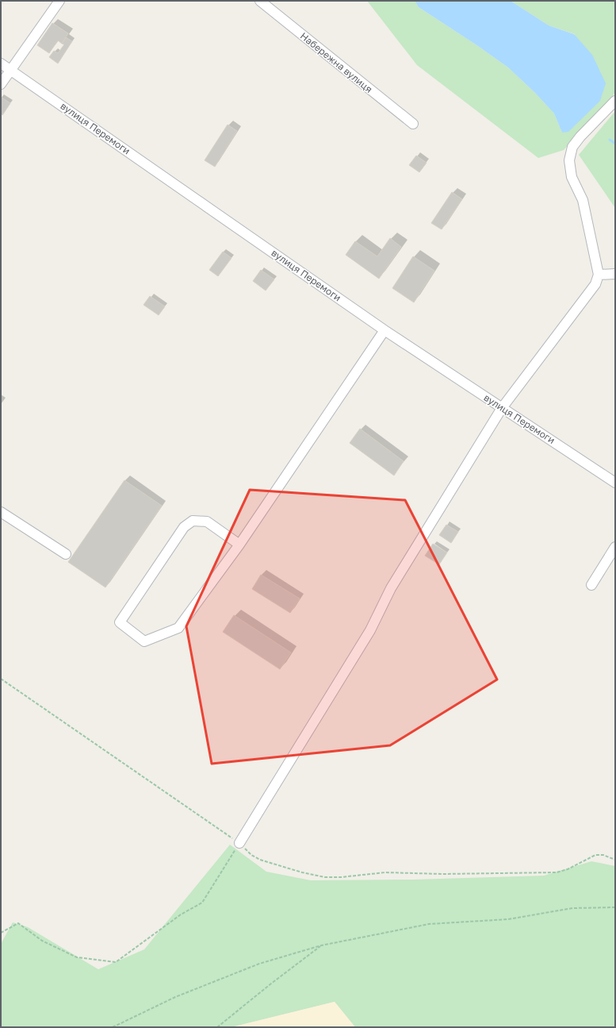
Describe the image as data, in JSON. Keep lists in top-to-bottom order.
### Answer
{
  "streets": {
    "street": ["Набережна вулиця", "вулиця Перемоги"]
  }
}
